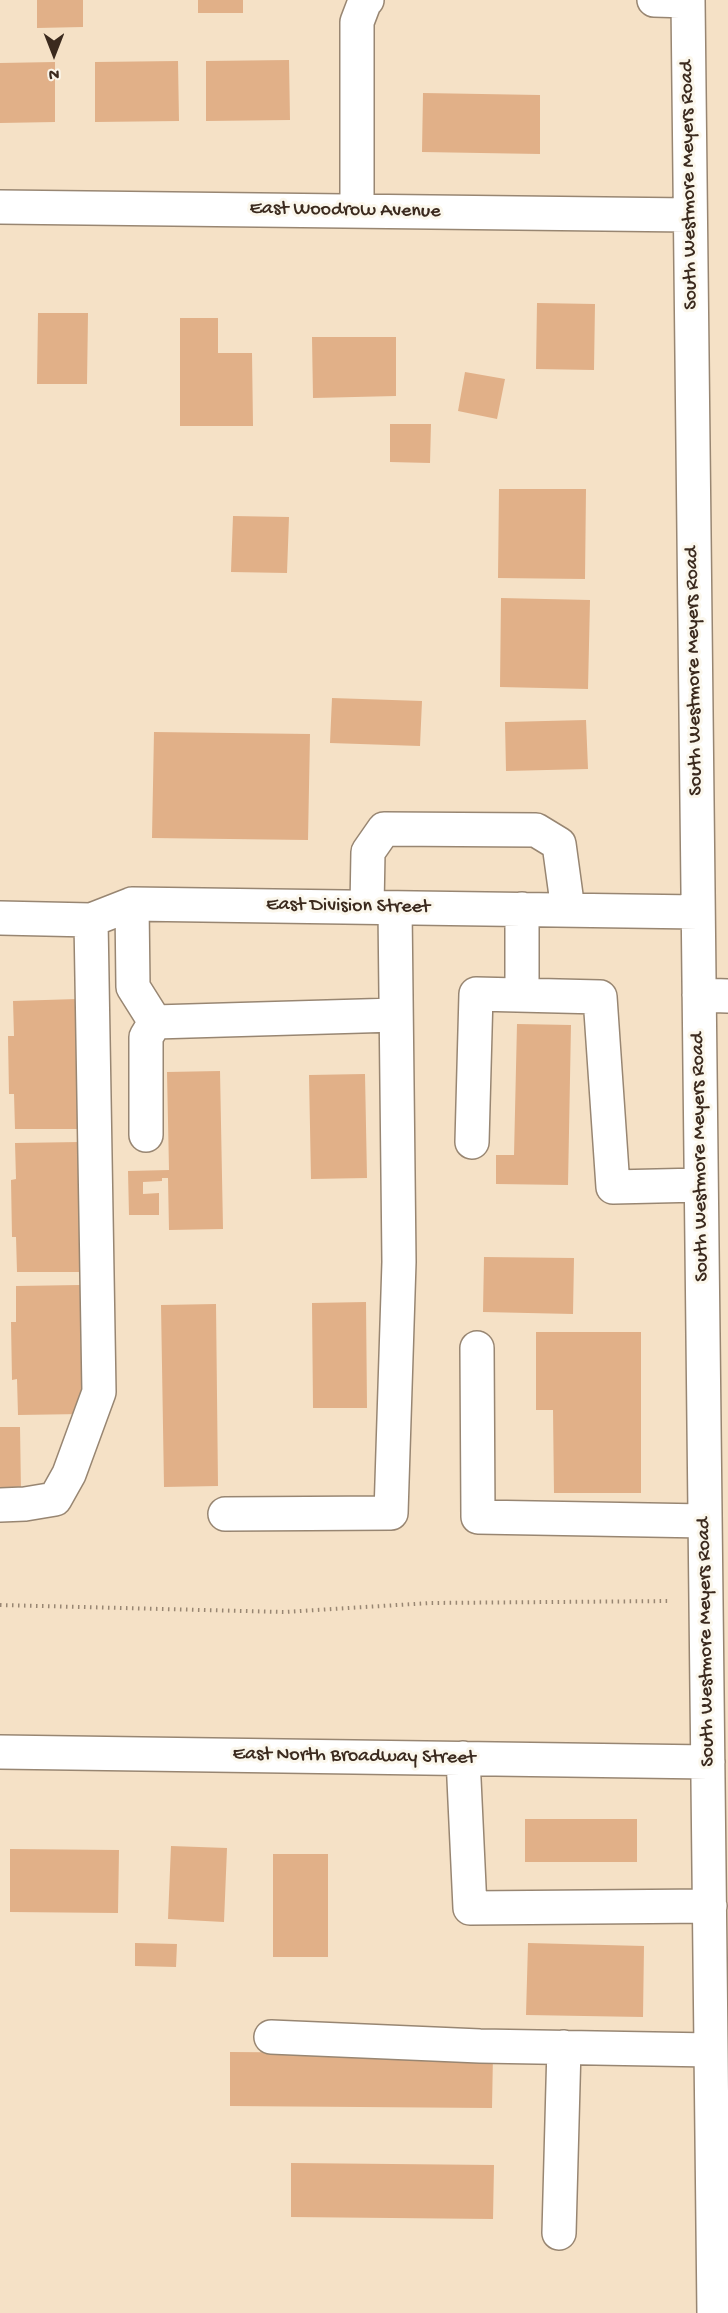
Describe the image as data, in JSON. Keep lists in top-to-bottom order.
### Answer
{
  "streets": {
    "street": [
      "South Westmore Meyers Road",
      "East Woodrow Avenue",
      "East Division Street",
      "East North Broadway Street"
    ]
  },
  "crossings": [
    ["South Westmore Meyers Road", "East Woodrow Avenue"],
    ["South Westmore Meyers Road", "East Division Street"],
    ["South Westmore Meyers Road", "East North Broadway Street"]
  ],
  "north": "bottom"
}
